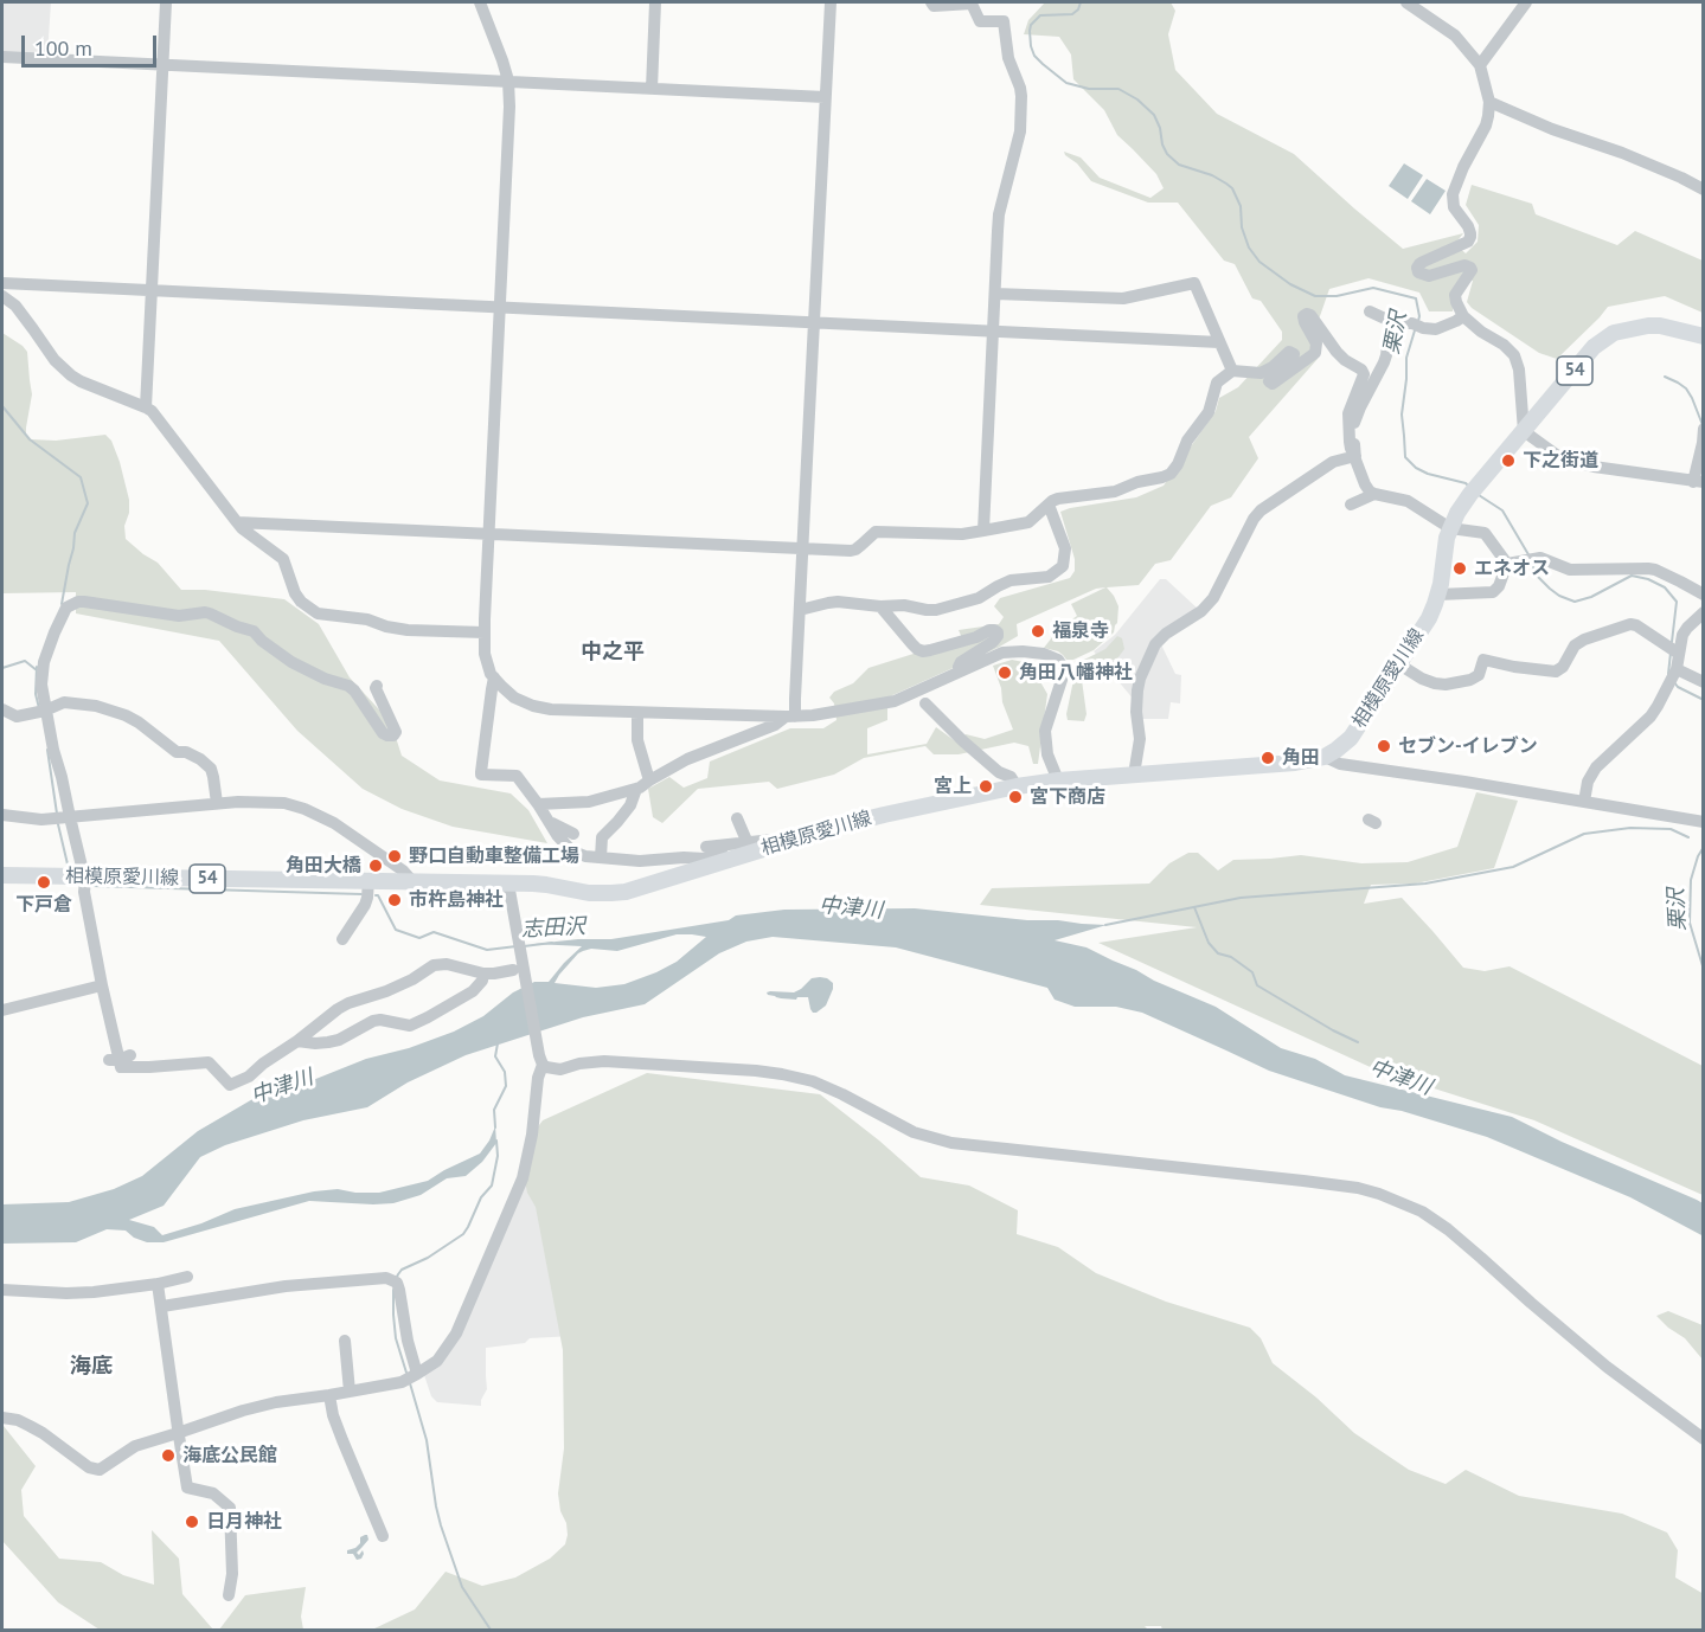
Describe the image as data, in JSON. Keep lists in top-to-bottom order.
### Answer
{
  "streets": {
    "main road": ["54", "相模原愛川線"]
  },
  "districts": ["中之平", "海底"],
  "water": ["栗沢", "中津川", "志田沢"],
  "places": [
    "下之街道",
    "エネオス",
    "福泉寺",
    "角田八幡神社",
    "セブン-イレブン",
    "角田",
    "宮上",
    "宮下商店",
    "野口自動車整備工場",
    "角田大橋",
    "下戸倉",
    "市杵島神社",
    "海底公民館",
    "日月神社"
  ],
  "scale_bar": "100 m"
}
